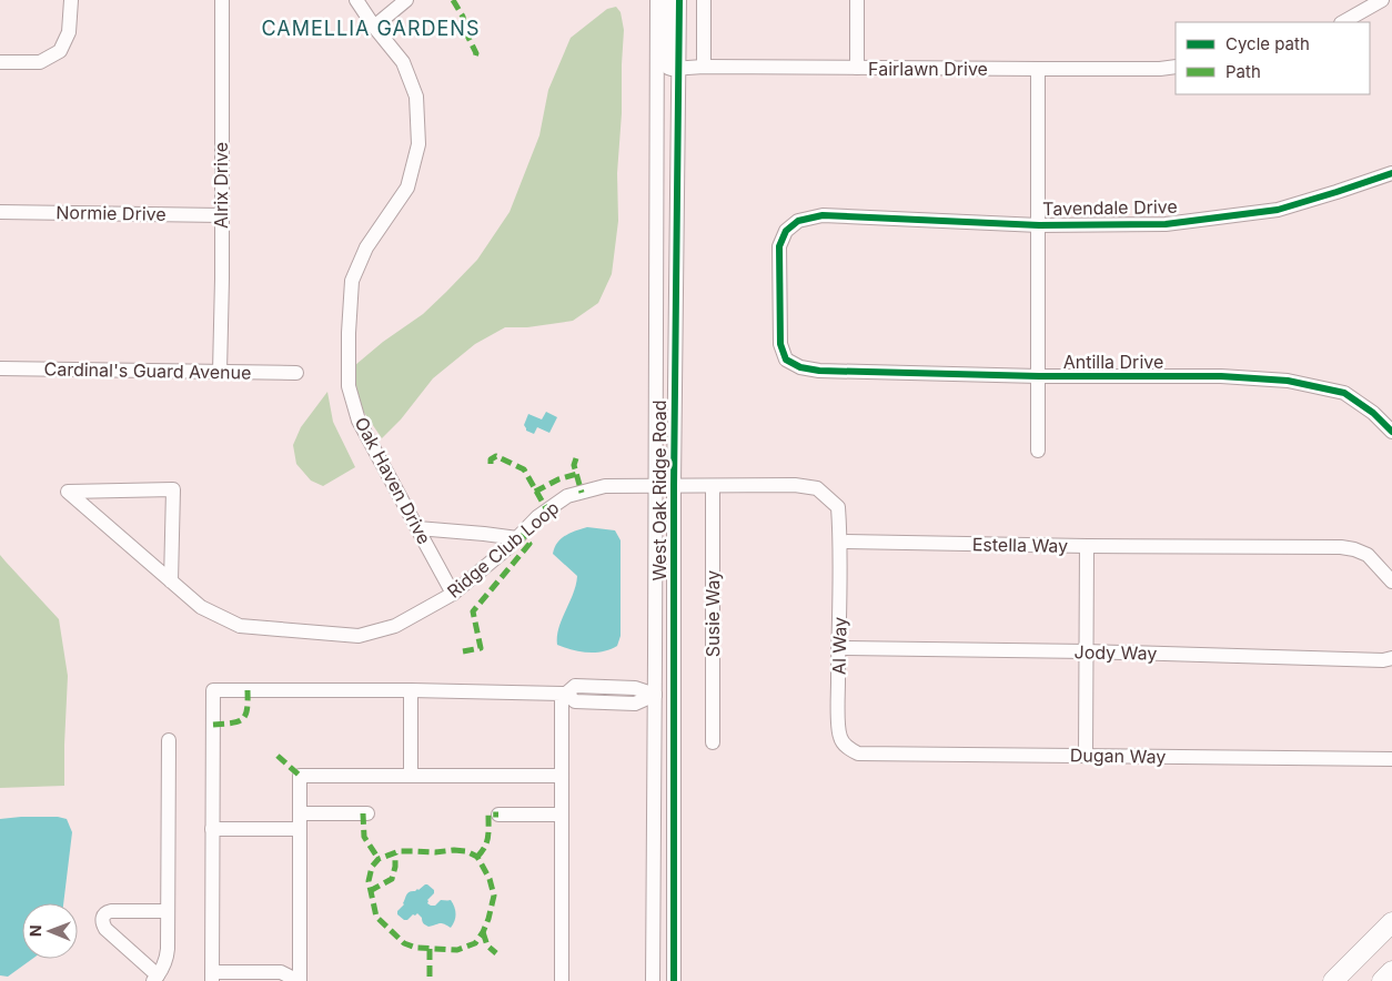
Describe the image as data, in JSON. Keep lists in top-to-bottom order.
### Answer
{
  "streets": {
    "street": [
      "Fairlawn Drive",
      "Alrix Drive",
      "Tavendale Drive",
      "Normie Drive",
      "Antilla Drive",
      "Cardinal's Guard Avenue",
      "Oak Haven Drive",
      "West Oak Ridge Road",
      "Estella Way",
      "Ridge Club Loop",
      "Susie Way",
      "Al Way",
      "Jody Way",
      "Dugan Way"
    ]
  },
  "crossings": [
    ["Fairlawn Drive", "West Oak Ridge Road"],
    ["Alrix Drive", "Normie Drive"],
    ["Alrix Drive", "Cardinal's Guard Avenue"],
    ["Tavendale Drive", "Antilla Drive"],
    ["Oak Haven Drive", "Ridge Club Loop"],
    ["West Oak Ridge Road", "Ridge Club Loop"],
    ["Estella Way", "Al Way"],
    ["Al Way", "Jody Way"],
    ["Al Way", "Dugan Way"]
  ],
  "districts": ["CAMELLIA GARDENS"],
  "legend": ["Cycle path", "Path"],
  "north": "left"
}
